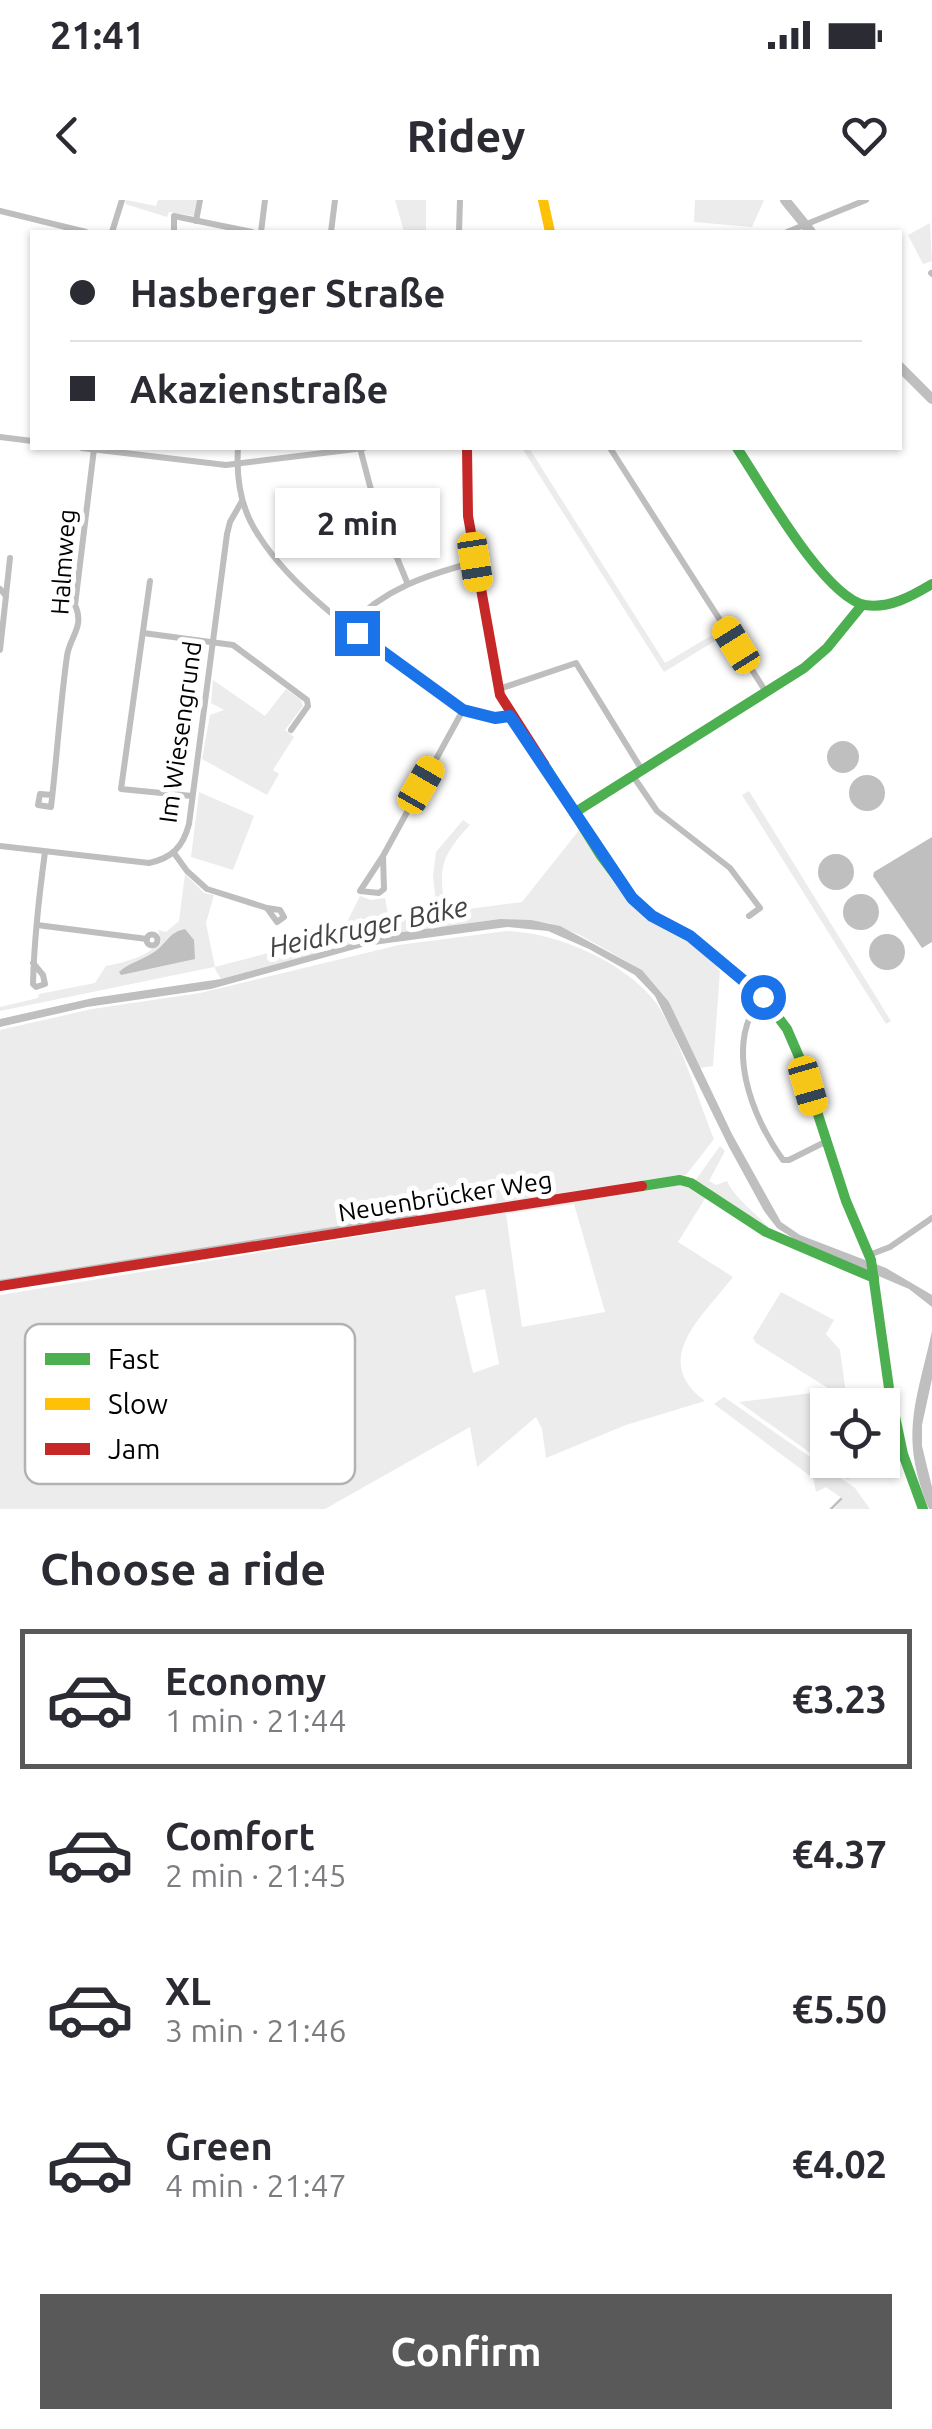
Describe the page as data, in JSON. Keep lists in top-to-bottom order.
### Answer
{
  "streets": {
    "street": ["Halmweg", "Im Wiesengrund", "Neuenbrücker Weg"]
  },
  "water": ["Heidkruger Bäke"],
  "legend": ["Fast", "Slow", "Jam"],
  "page": {
    "status": "21:41",
    "header": "Ridey",
    "banner": ["Hasberger Straße", "Akazienstraße"],
    "bubble": "2 min",
    "heading": "Choose a ride",
    "list": [
      {
        "name": "Economy",
        "note": "1 min · 21:44",
        "value": "€3.23"
      },
      {
        "name": "Comfort",
        "note": "2 min · 21:45",
        "value": "€4.37"
      },
      {
        "name": "XL",
        "note": "3 min · 21:46",
        "value": "€5.50"
      },
      {
        "name": "Green",
        "note": "4 min · 21:47",
        "value": "€4.02"
      }
    ],
    "buttons": "Confirm"
  }
}
